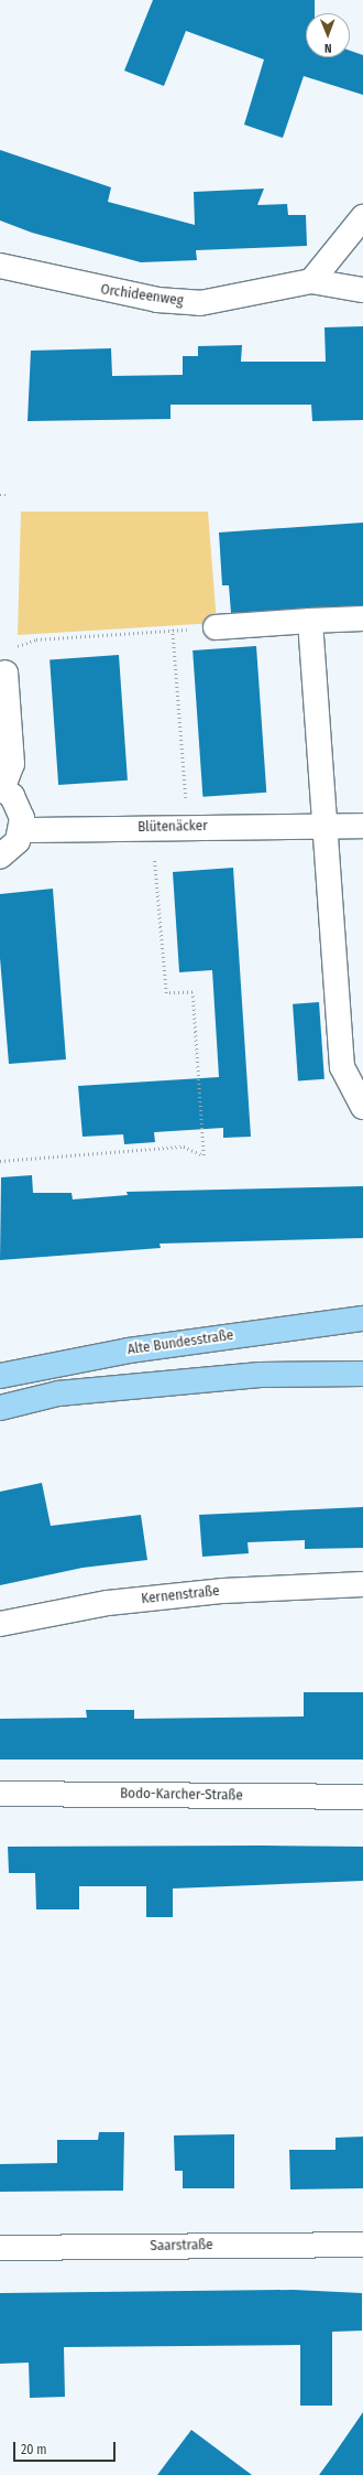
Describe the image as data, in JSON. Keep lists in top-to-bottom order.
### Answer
{
  "streets": {
    "main road": ["Alte Bundesstraße"],
    "street": [
      "Orchideenweg",
      "Blütenäcker",
      "Kernenstraße",
      "Bodo-Karcher-Straße",
      "Saarstraße"
    ]
  },
  "scale_bar": "20 m",
  "north": "bottom"
}
